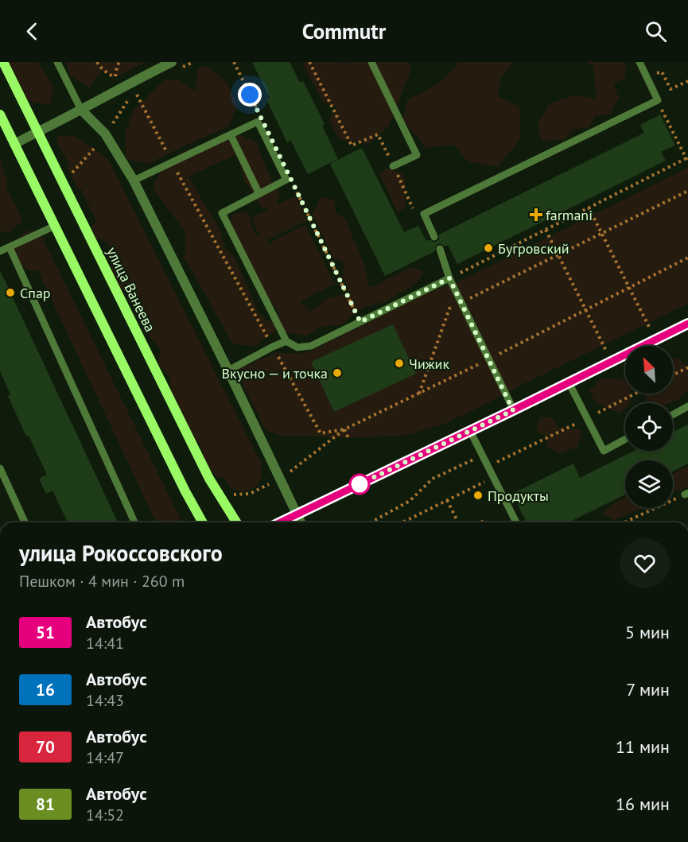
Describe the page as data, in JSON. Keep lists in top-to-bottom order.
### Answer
{
  "streets": {
    "main road": ["улица Ванеева"]
  },
  "places": {
    "health": ["farmani"],
    "other": [
      "Бугровский",
      "Спар",
      "Чижик",
      "Вкусно — и точка",
      "Продукты"
    ]
  },
  "lines": ["bus line 51"],
  "north": "top left",
  "page": {
    "header": "Commutr",
    "heading": ["улица Рокоссовского", "Пешком · 4 мин · 260 m"],
    "list": [
      {
        "mark": "51",
        "name": "Автобус",
        "note": "14:41",
        "value": "5 мин"
      },
      {
        "mark": "16",
        "name": "Автобус",
        "note": "14:43",
        "value": "7 мин"
      },
      {
        "mark": "70",
        "name": "Автобус",
        "note": "14:47",
        "value": "11 мин"
      },
      {
        "mark": "81",
        "name": "Автобус",
        "note": "14:52",
        "value": "16 мин"
      }
    ]
  }
}
